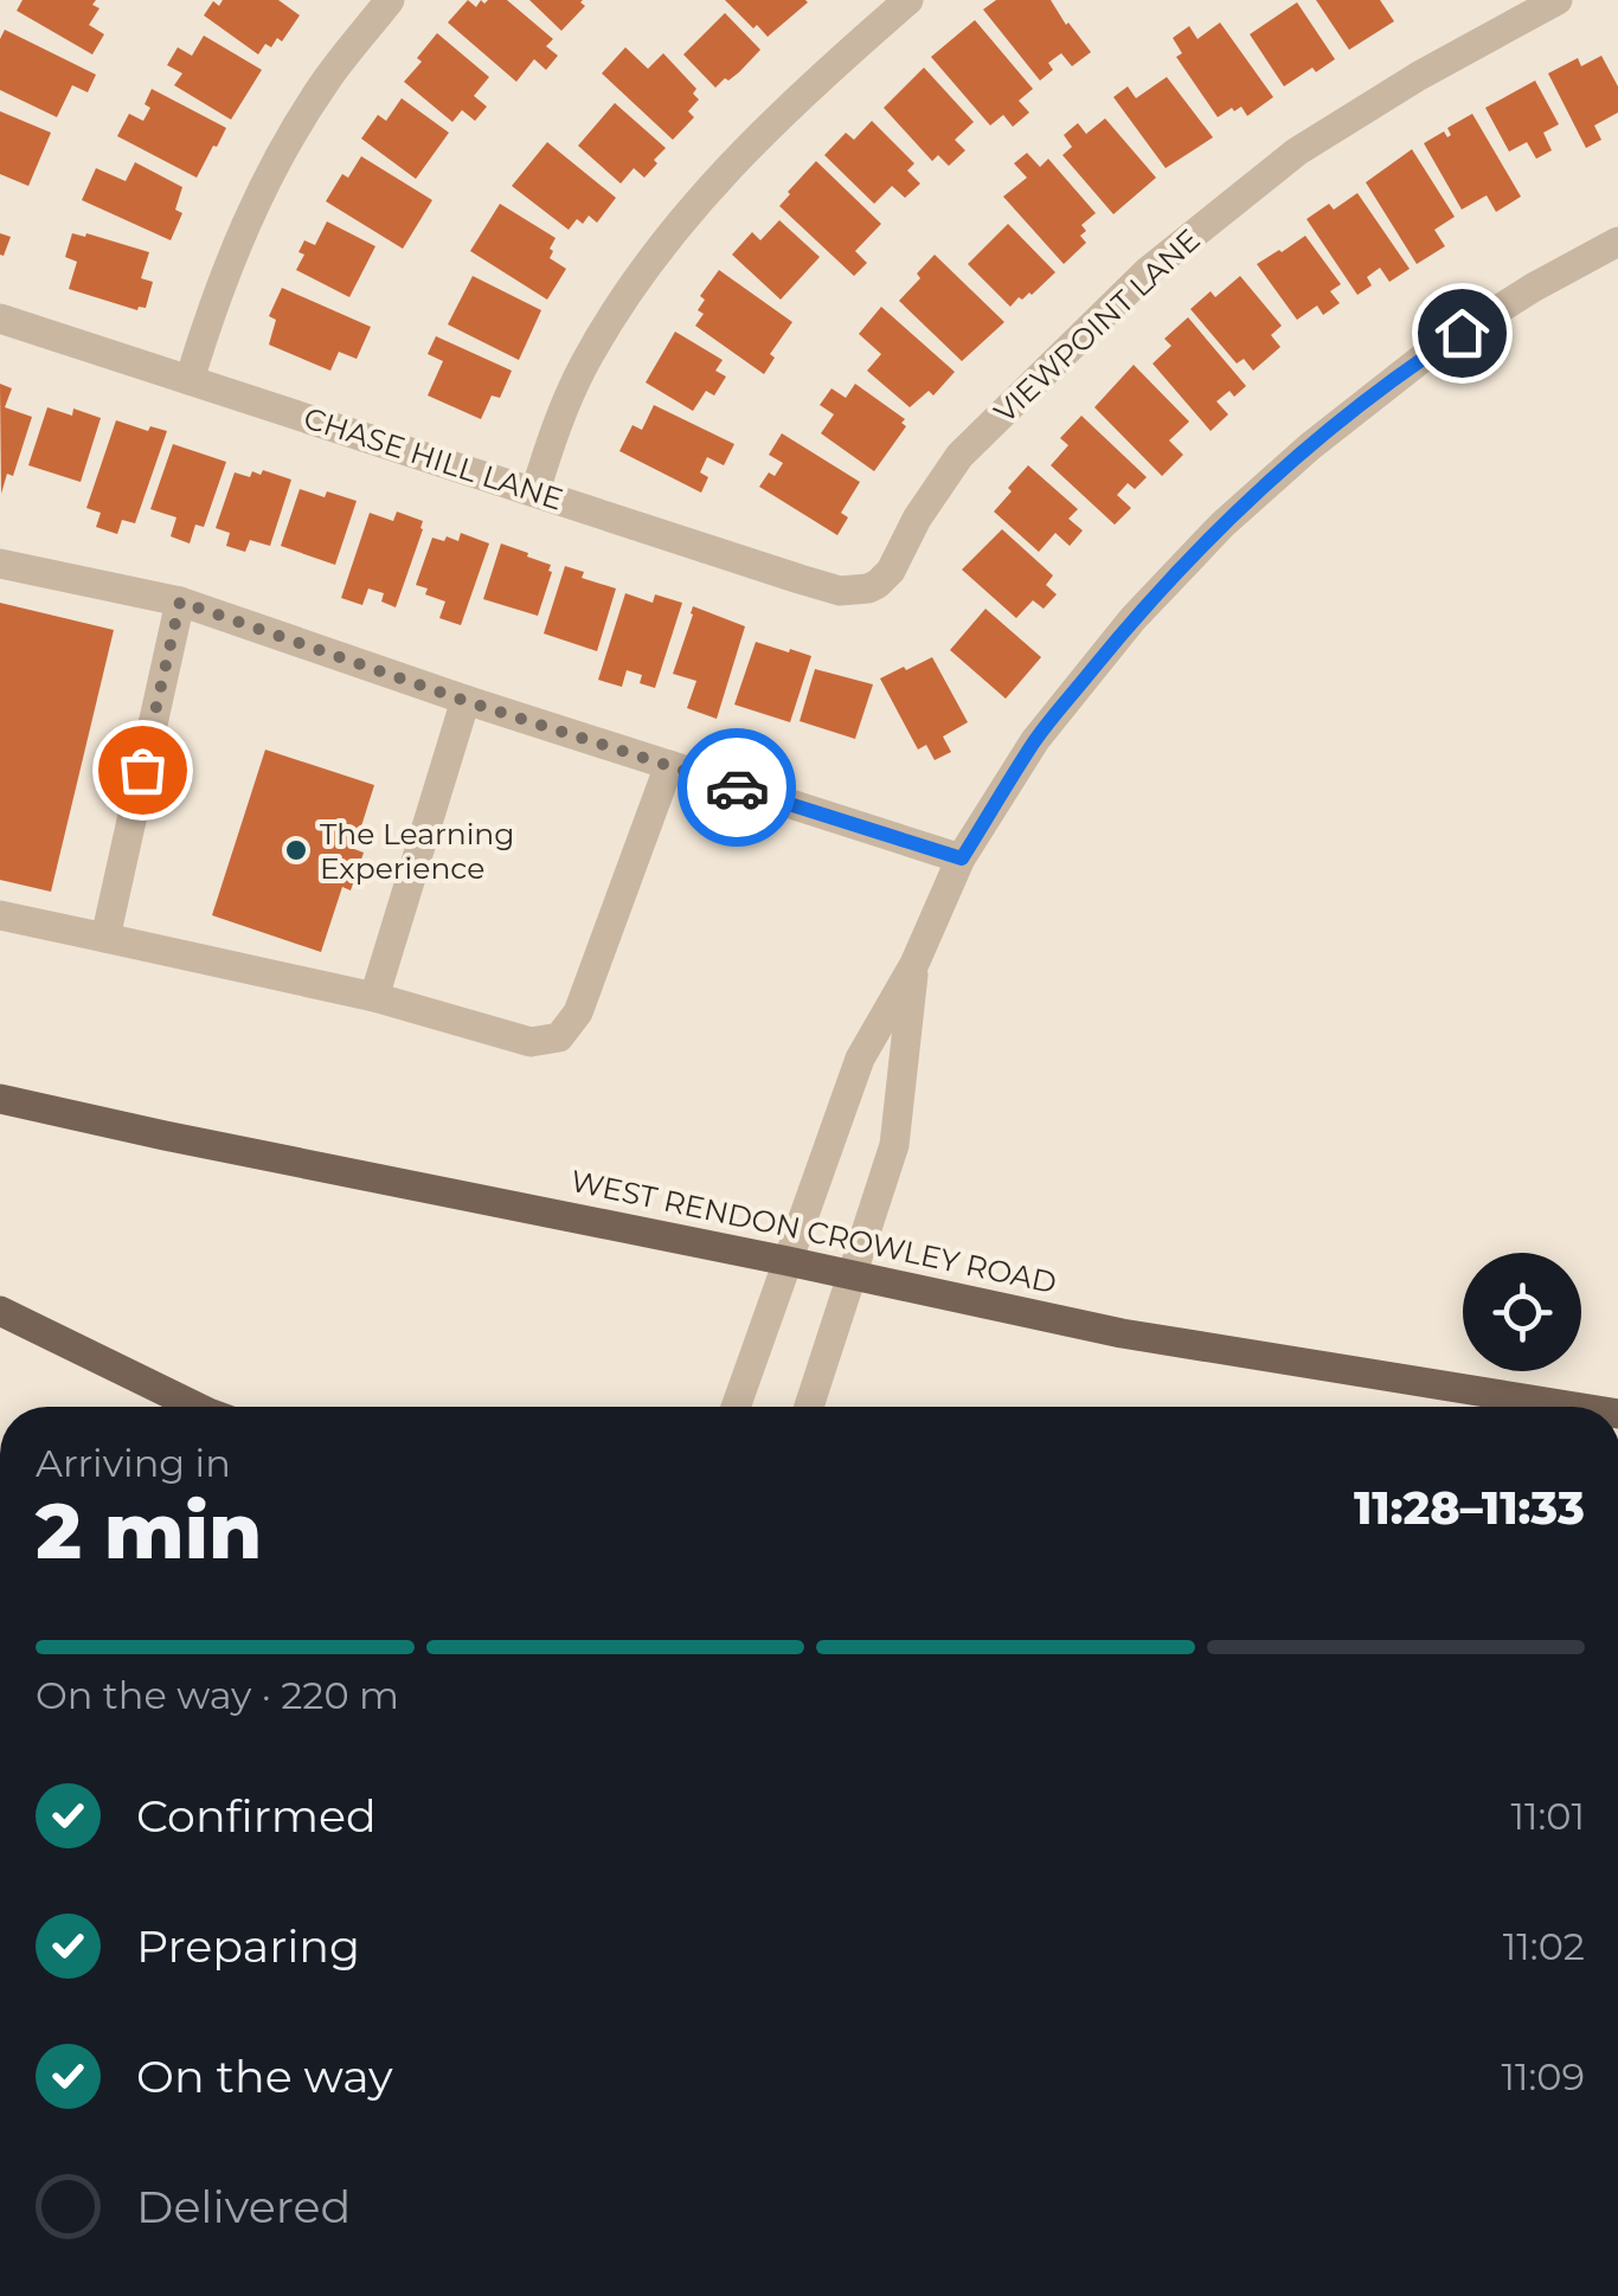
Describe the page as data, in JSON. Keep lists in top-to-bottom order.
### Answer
{
  "streets": {
    "main road": ["WEST RENDON CROWLEY ROAD"],
    "street": ["VIEWPOINT LANE", "CHASE HILL LANE"]
  },
  "crossings": [
    ["VIEWPOINT LANE", "CHASE HILL LANE"]
  ],
  "places": ["The Learning Experience"],
  "page": {
    "heading": ["2 min", "Arriving in", "11:28–11:33"],
    "bar": "On the way · 220 m",
    "list": [
      ["Confirmed", "11:01"],
      ["Preparing", "11:02"],
      ["On the way", "11:09"],
      "Delivered"
    ]
  }
}
